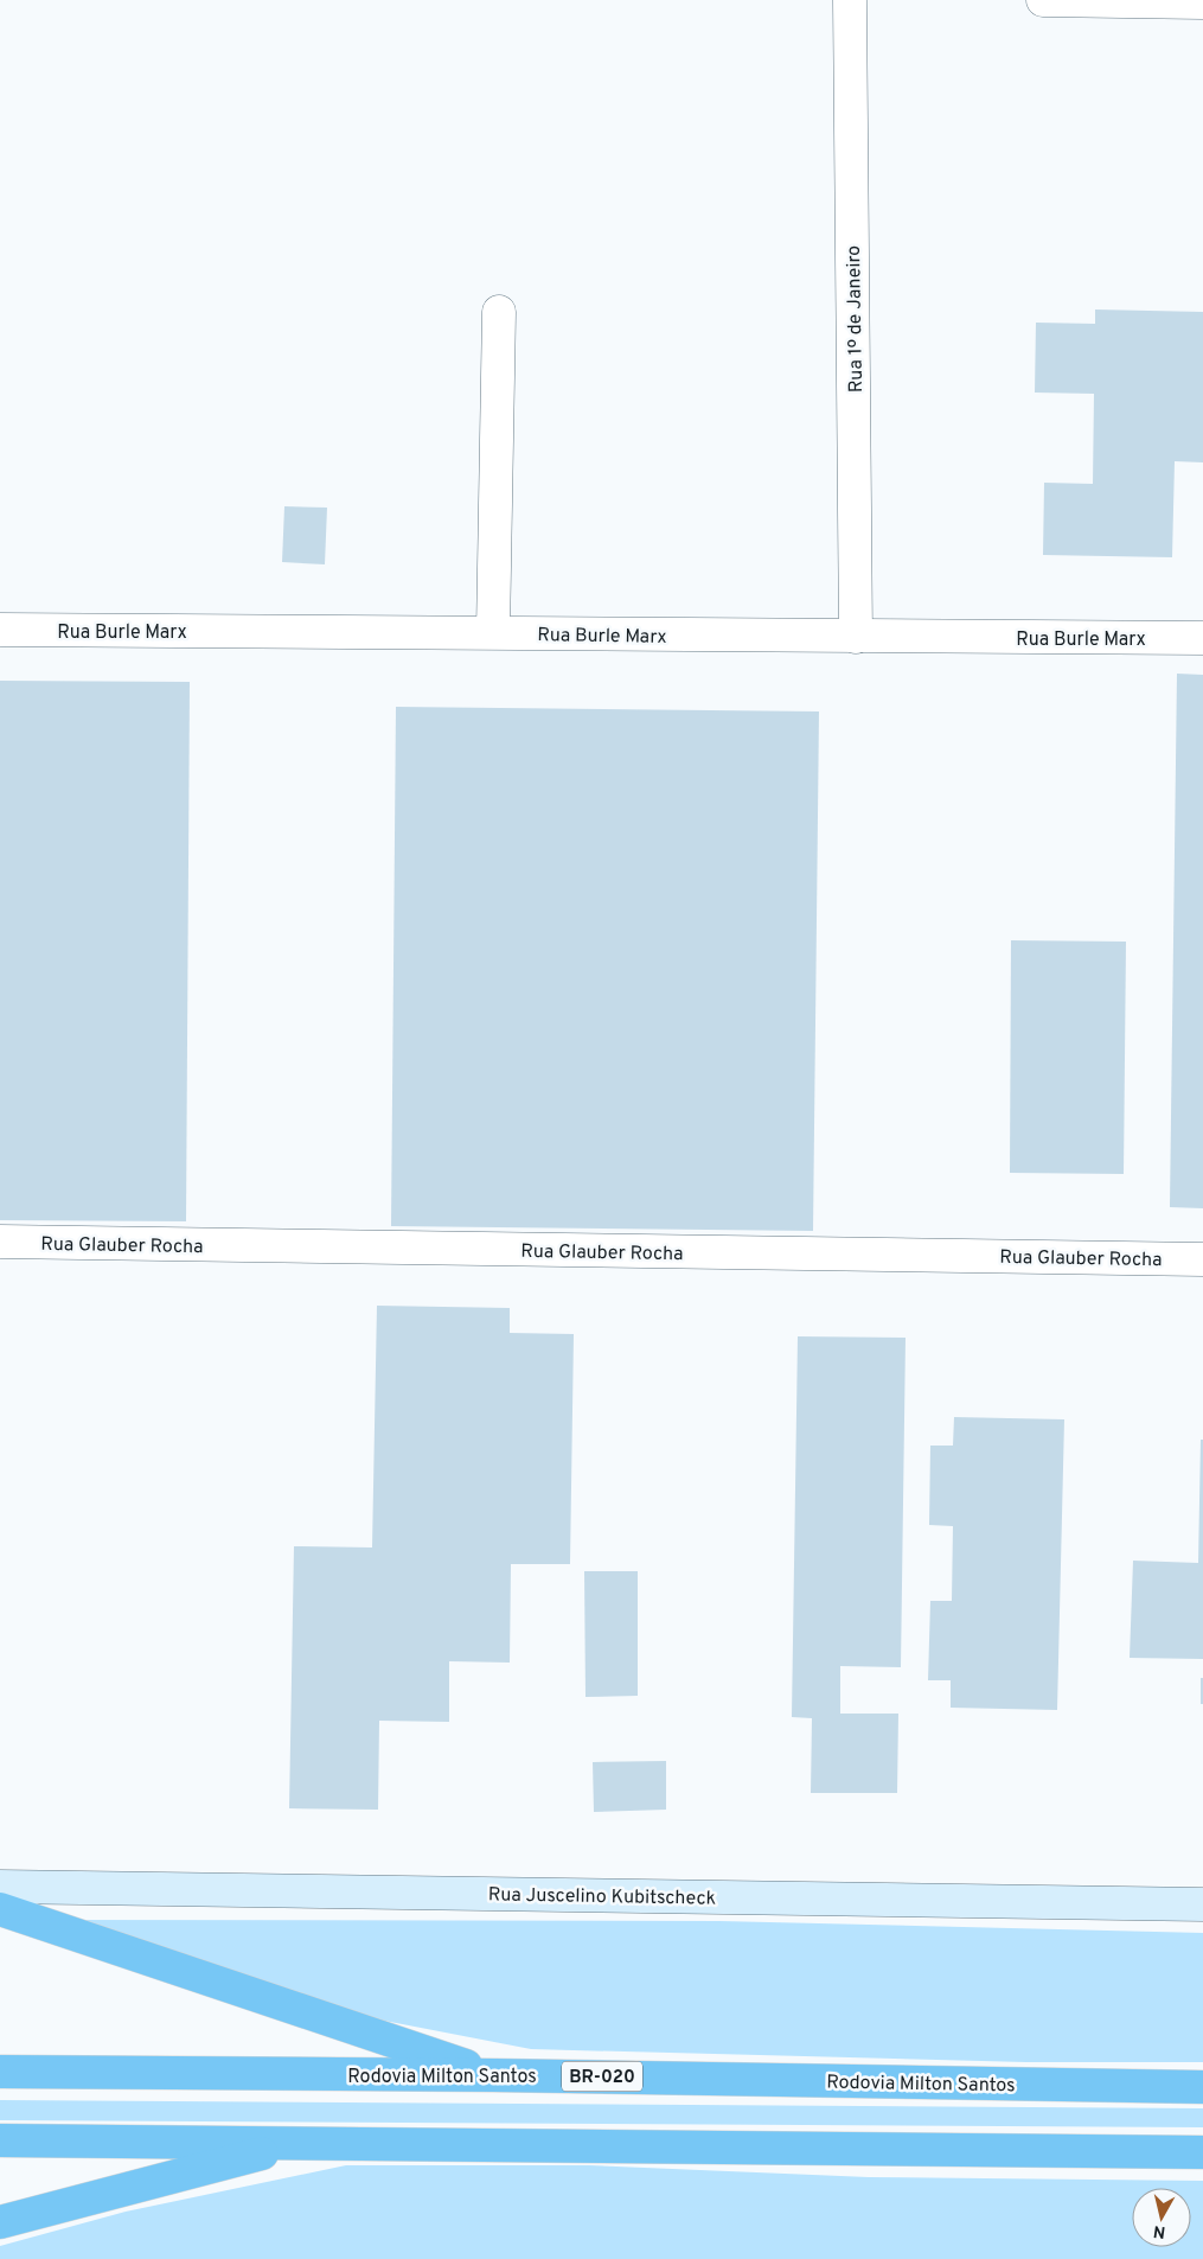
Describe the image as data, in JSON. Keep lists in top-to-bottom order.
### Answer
{
  "streets": {
    "highway": ["Rodovia Milton Santos", "BR-020"],
    "main road": ["Rua Juscelino Kubitscheck"],
    "street": ["Rua 1º de Janeiro", "Rua Burle Marx", "Rua Glauber Rocha"]
  },
  "crossings": [
    ["Rua 1º de Janeiro", "Rua Burle Marx"]
  ],
  "north": "bottom"
}
